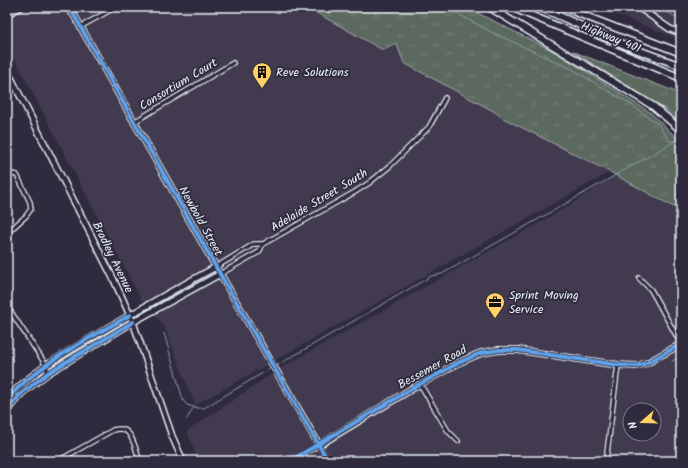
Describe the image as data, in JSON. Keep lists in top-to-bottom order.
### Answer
{
  "streets": {
    "highway": ["Highway 401"],
    "street": [
      "Consortium Court",
      "Adelaide Street South",
      "Newbold Street",
      "Bradley Avenue",
      "Bessemer Road"
    ]
  },
  "crossings": [
    ["Consortium Court", "Newbold Street"],
    ["Adelaide Street South", "Newbold Street"],
    ["Adelaide Street South", "Bradley Avenue"],
    ["Newbold Street", "Bessemer Road"]
  ],
  "places": {
    "building": ["Reve Solutions"],
    "office": ["Sprint Moving Service"]
  },
  "north": "left"
}
